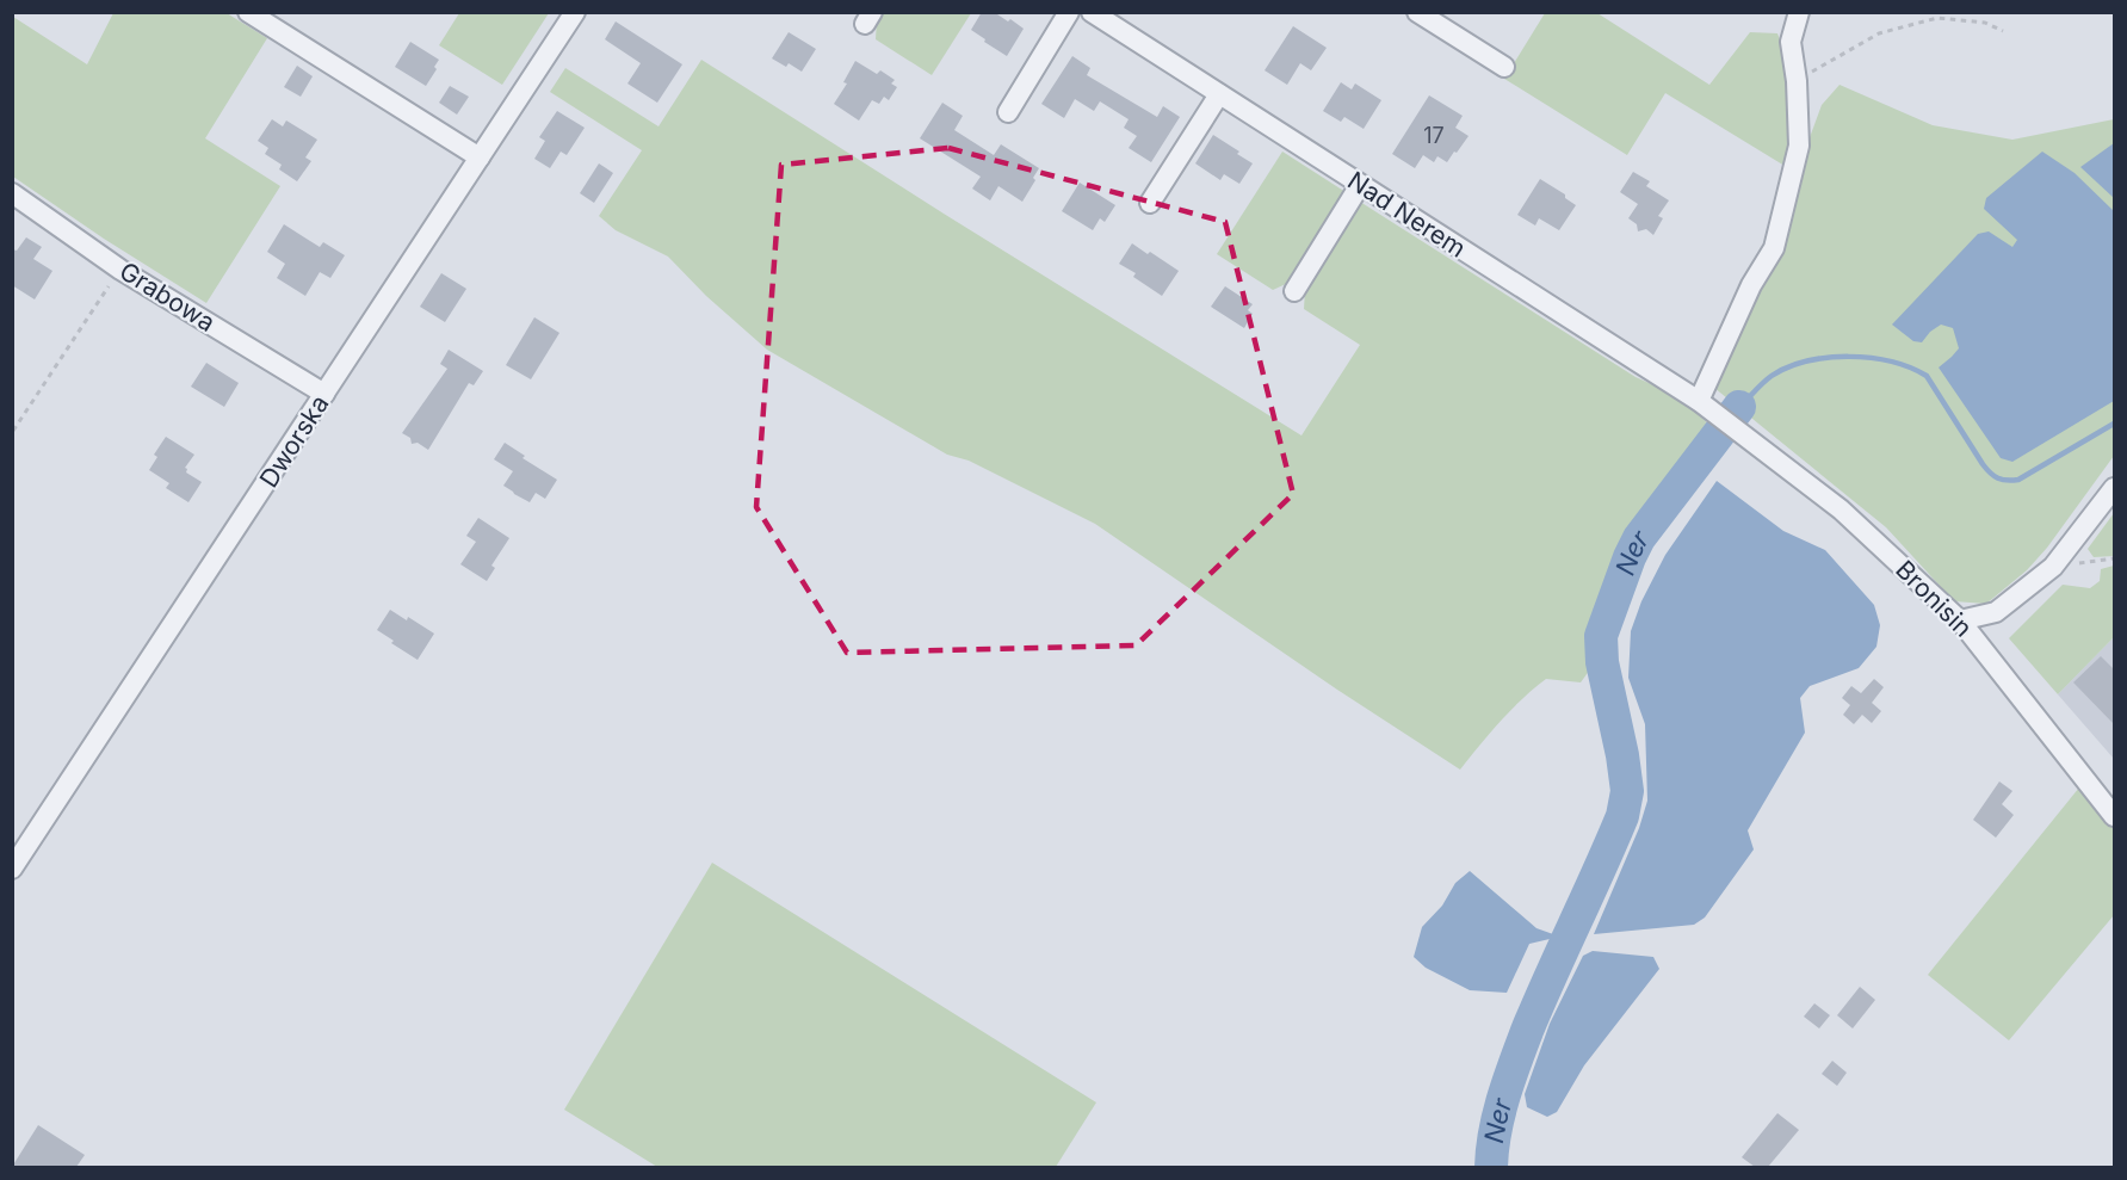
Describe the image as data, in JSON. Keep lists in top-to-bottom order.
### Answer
{
  "streets": {
    "street": [
      "Nad Nerem",
      "Grabowa",
      "Dworska",
      "Bronisin"
    ]
  },
  "crossings": [
    ["Nad Nerem", "Bronisin"],
    ["Grabowa", "Dworska"]
  ],
  "water": ["Ner"],
  "house_numbers": ["17"]
}
